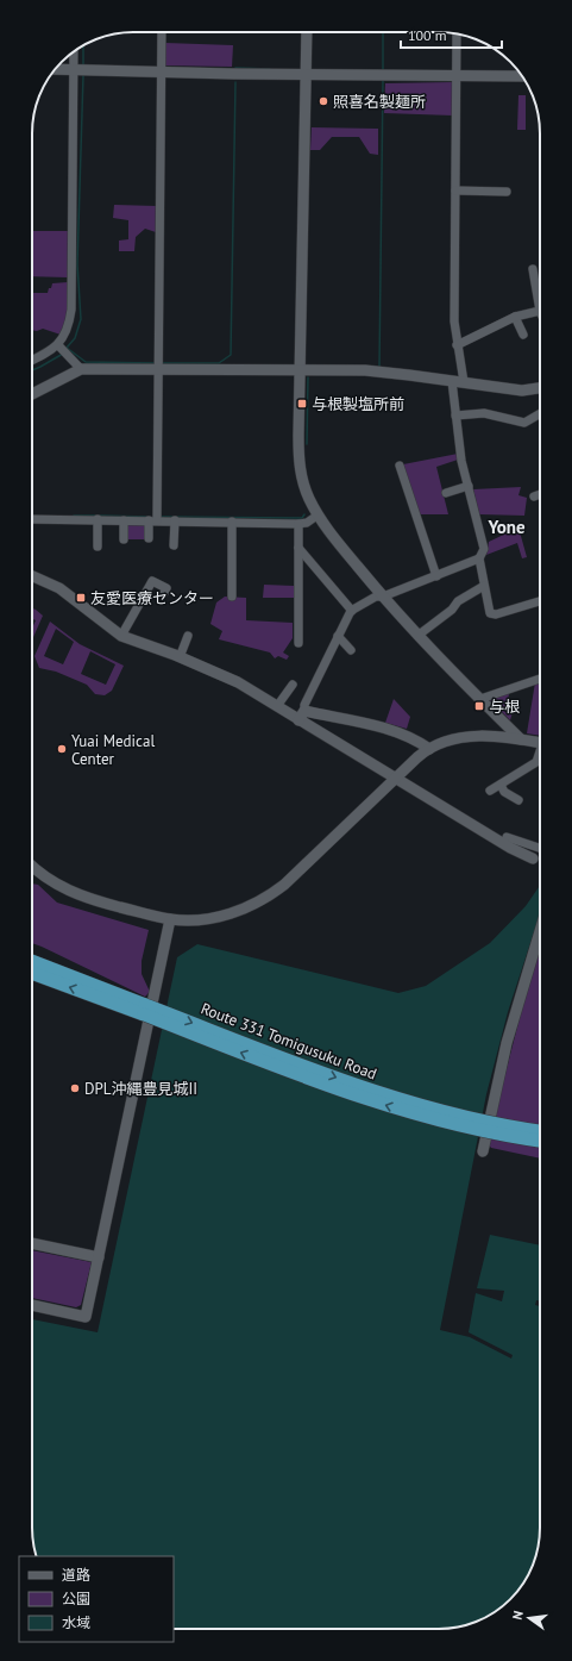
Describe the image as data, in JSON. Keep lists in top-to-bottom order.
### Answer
{
  "streets": {
    "highway": ["Route 331 Tomigusuku Road"]
  },
  "districts": ["Yone"],
  "places": {
    "other": ["照喜名製麺所", "Yuai Medical Center", "DPL沖縄豊見城II"],
    "transit": ["与根製塩所前", "友愛医療センター", "与根"]
  },
  "legend": ["道路", "公園", "水域"],
  "scale_bar": "100 m",
  "north": "left"
}
